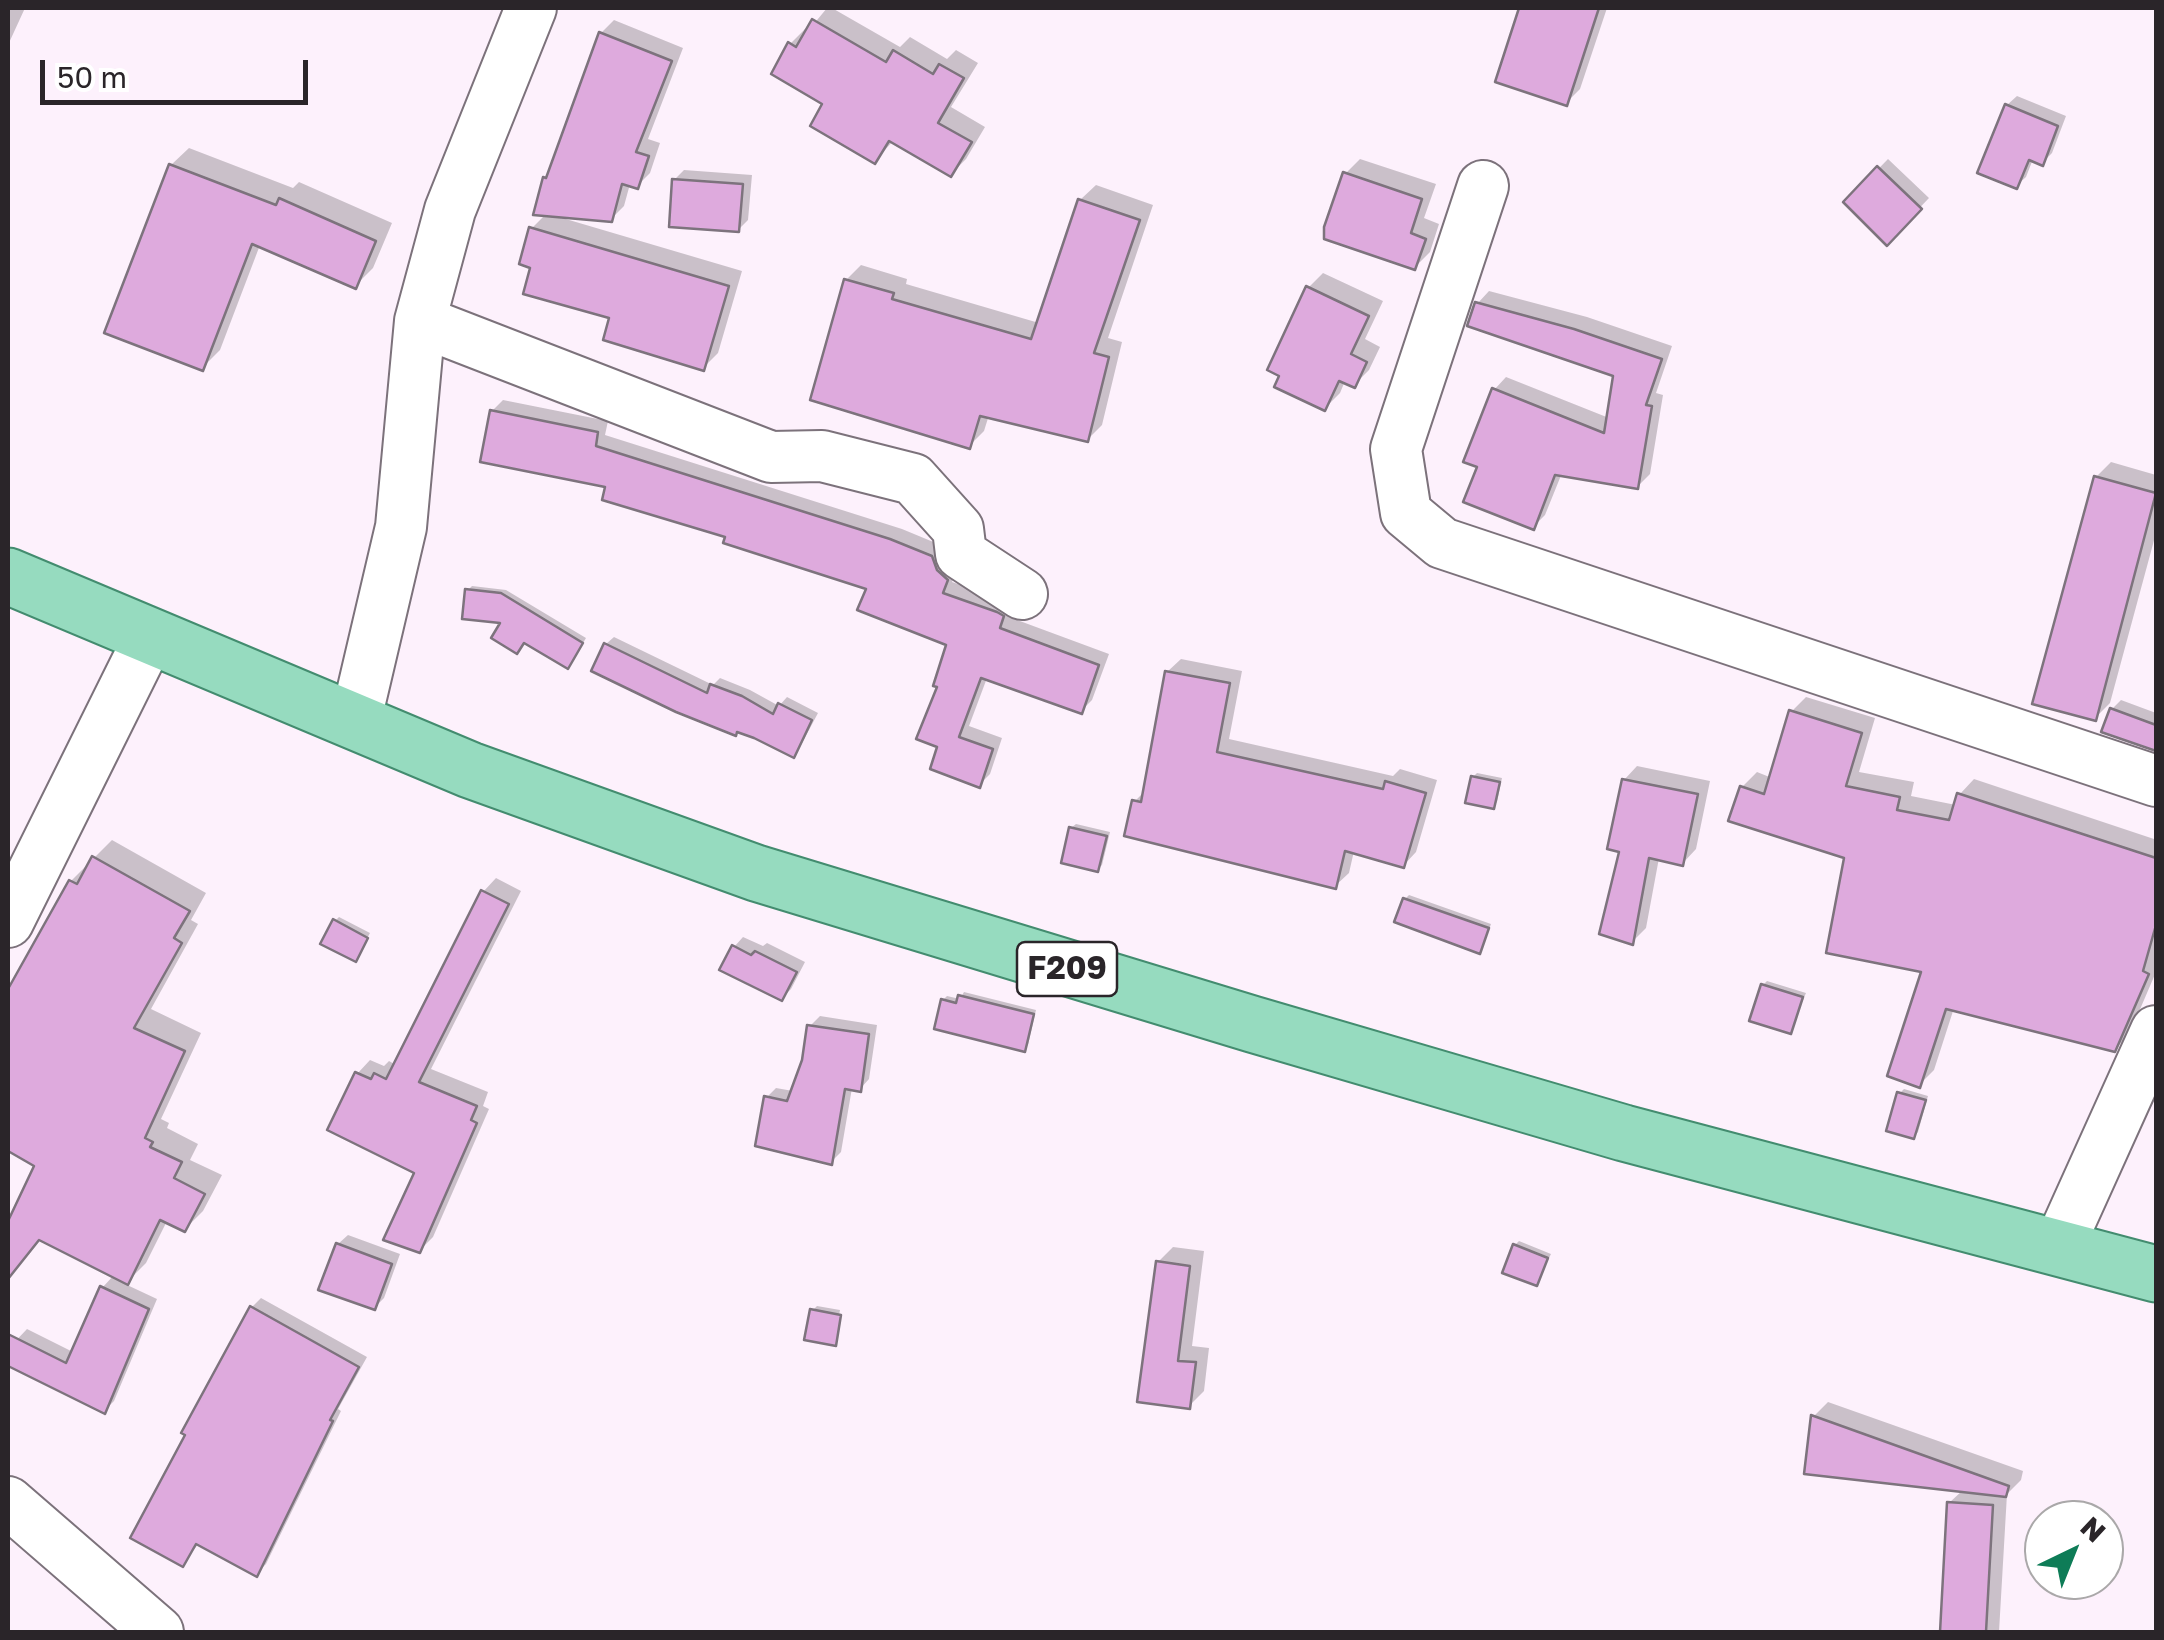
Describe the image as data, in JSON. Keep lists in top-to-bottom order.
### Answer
{
  "streets": {
    "main road": ["F209"]
  },
  "scale_bar": "50 m",
  "north": "top right"
}
